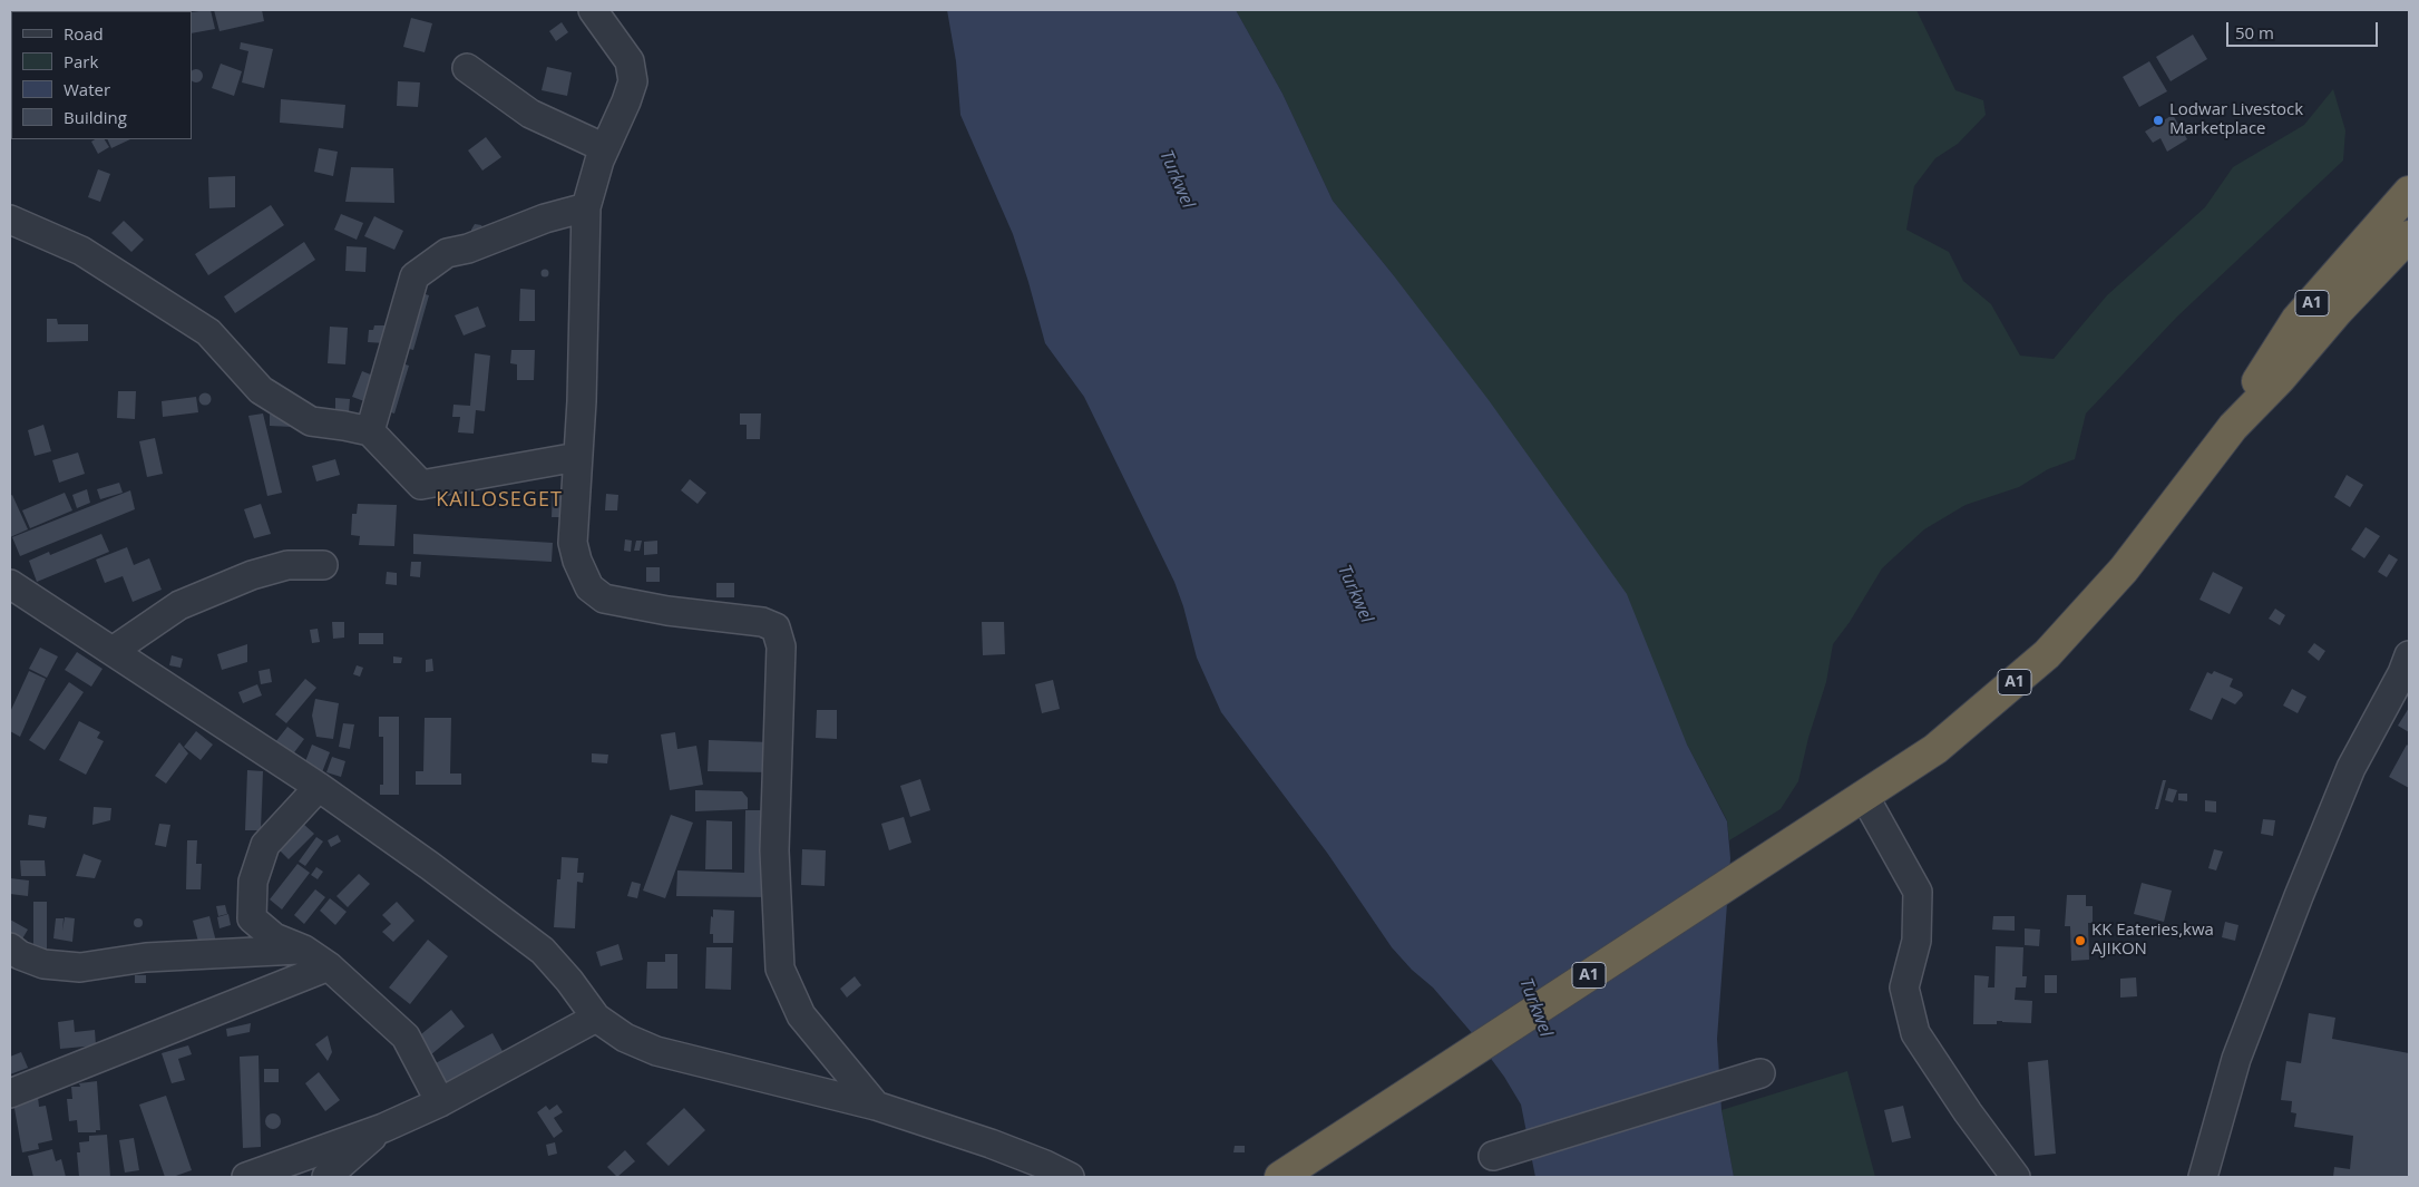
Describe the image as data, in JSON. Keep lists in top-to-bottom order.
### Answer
{
  "streets": {
    "highway": ["A1"]
  },
  "districts": ["KAILOSEGET"],
  "water": ["Turkwel"],
  "places": ["Lodwar Livestock Marketplace", "KK Eateries,kwa AJIKON"],
  "legend": [
    "Road",
    "Park",
    "Water",
    "Building"
  ],
  "scale_bar": "50 m"
}
